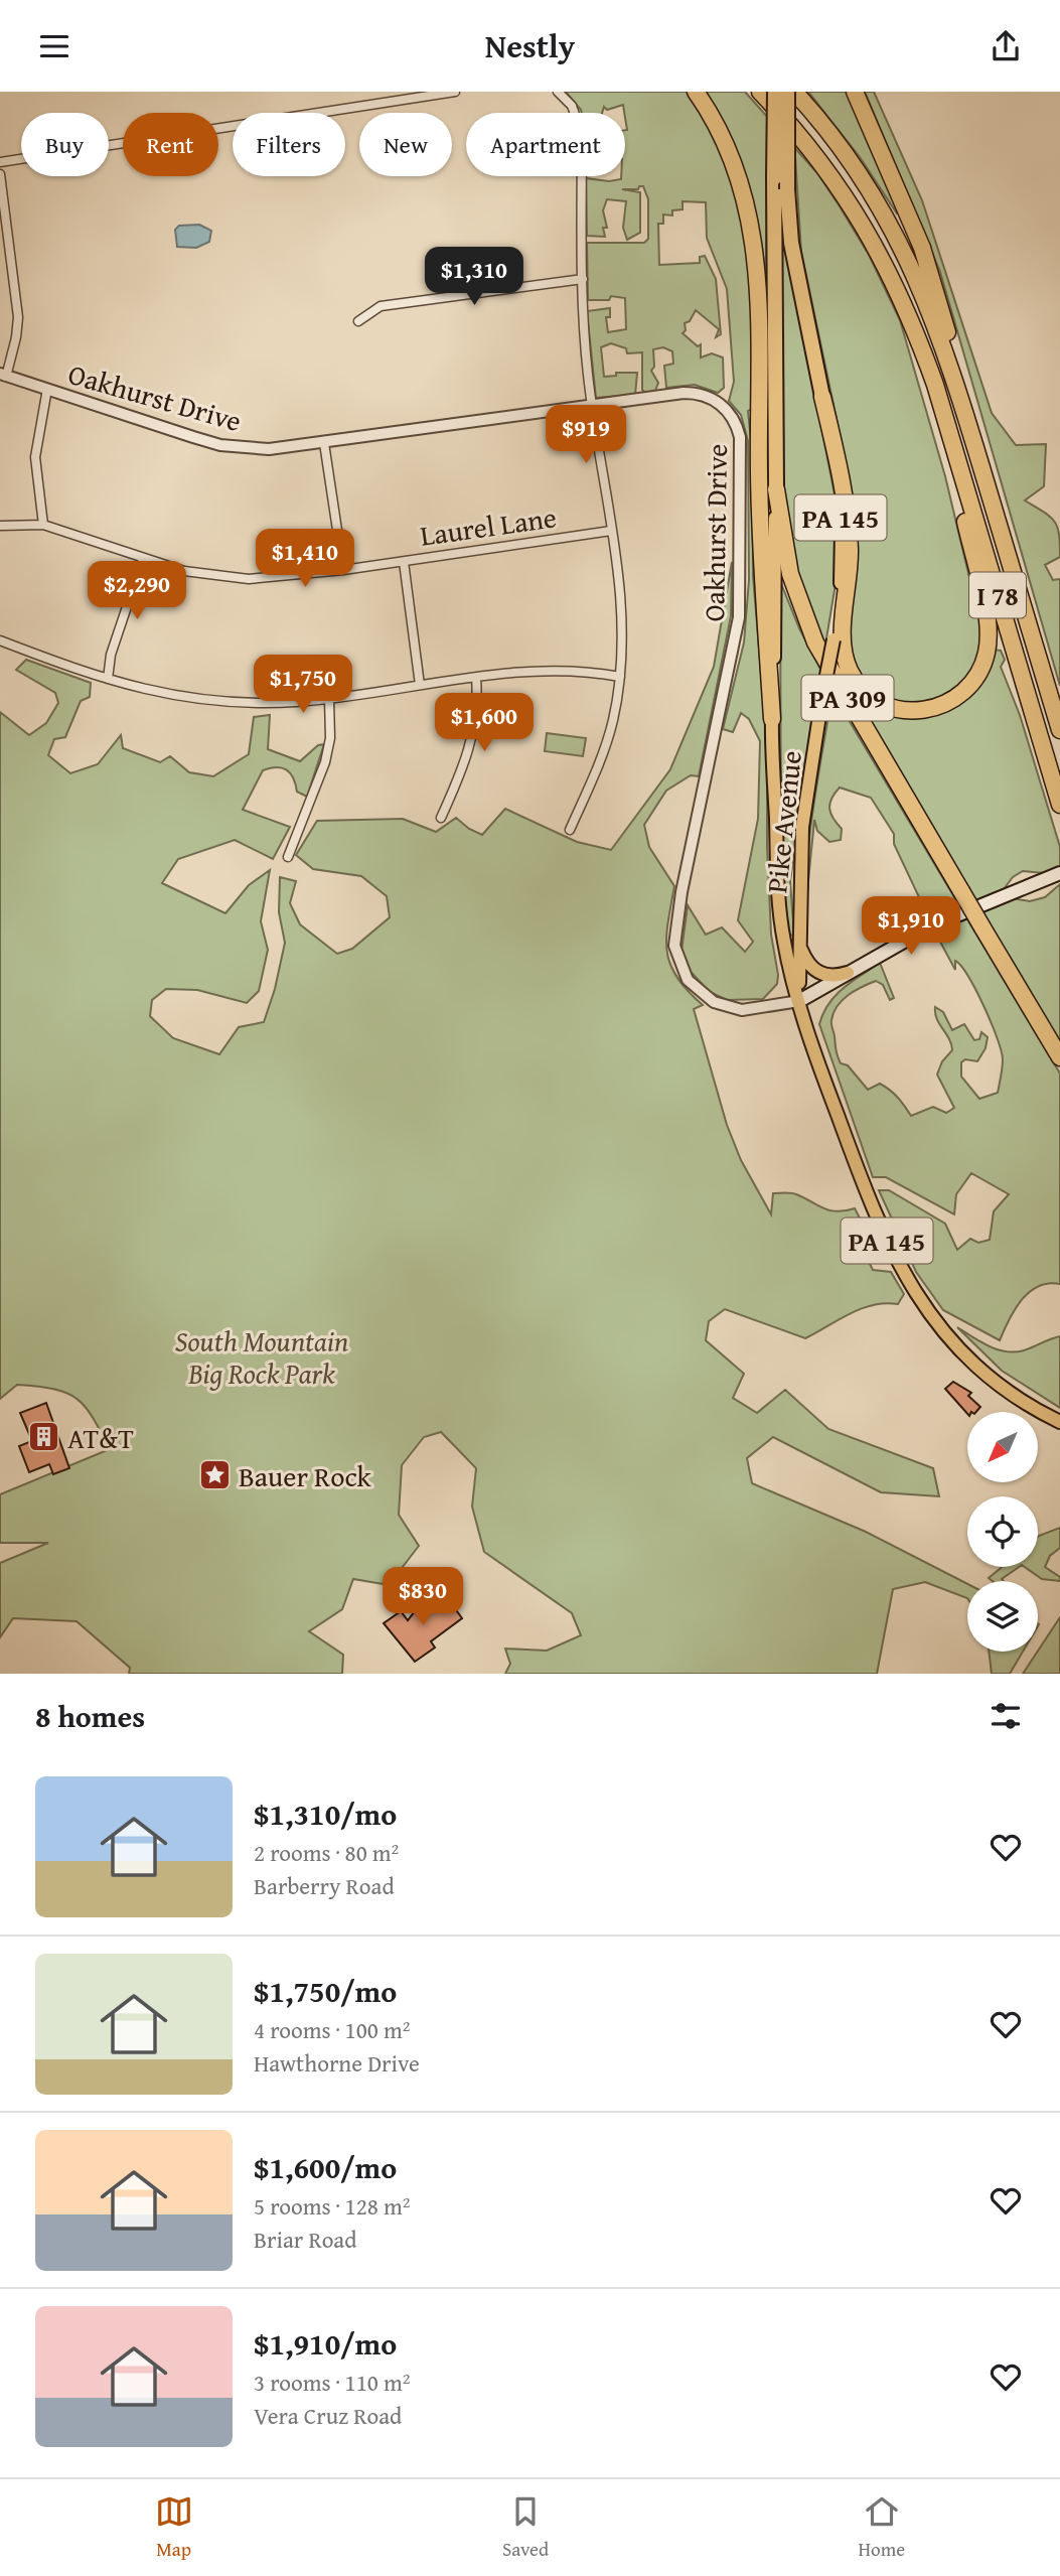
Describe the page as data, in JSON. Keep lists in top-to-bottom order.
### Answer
{
  "streets": {
    "highway": ["PA 145", "I 78", "PA 309"],
    "main road": ["Pike Avenue"],
    "street": ["Oakhurst Drive", "Laurel Lane"]
  },
  "crossings": [
    ["Oakhurst Drive", "Pike Avenue"],
    ["PA 145", "PA 309"],
    ["PA 145", "Pike Avenue"]
  ],
  "parks": ["South Mountain Big Rock Park"],
  "places": {
    "building": ["AT&T"],
    "place": ["Bauer Rock"]
  },
  "north": "bottom left",
  "page": {
    "header": "Nestly",
    "chip": [
      "Buy",
      "Rent",
      "Filters",
      "New",
      "Apartment"
    ],
    "price": [
      "$1,310",
      "$919",
      "$1,410",
      "$2,290",
      "$1,750",
      "$1,600",
      "$1,910",
      "$830"
    ],
    "heading": "8 homes",
    "list": [
      {
        "name": "$1,310/mo",
        "note": "2 rooms · 80 m² · Barberry Road"
      },
      {
        "name": "$1,750/mo",
        "note": "4 rooms · 100 m² · Hawthorne Drive"
      },
      {
        "name": "$1,600/mo",
        "note": "5 rooms · 128 m² · Briar Road"
      },
      {
        "name": "$1,910/mo",
        "note": "3 rooms · 110 m² · Vera Cruz Road"
      }
    ],
    "tabs": ["Map", "Saved", "Home"]
  }
}
